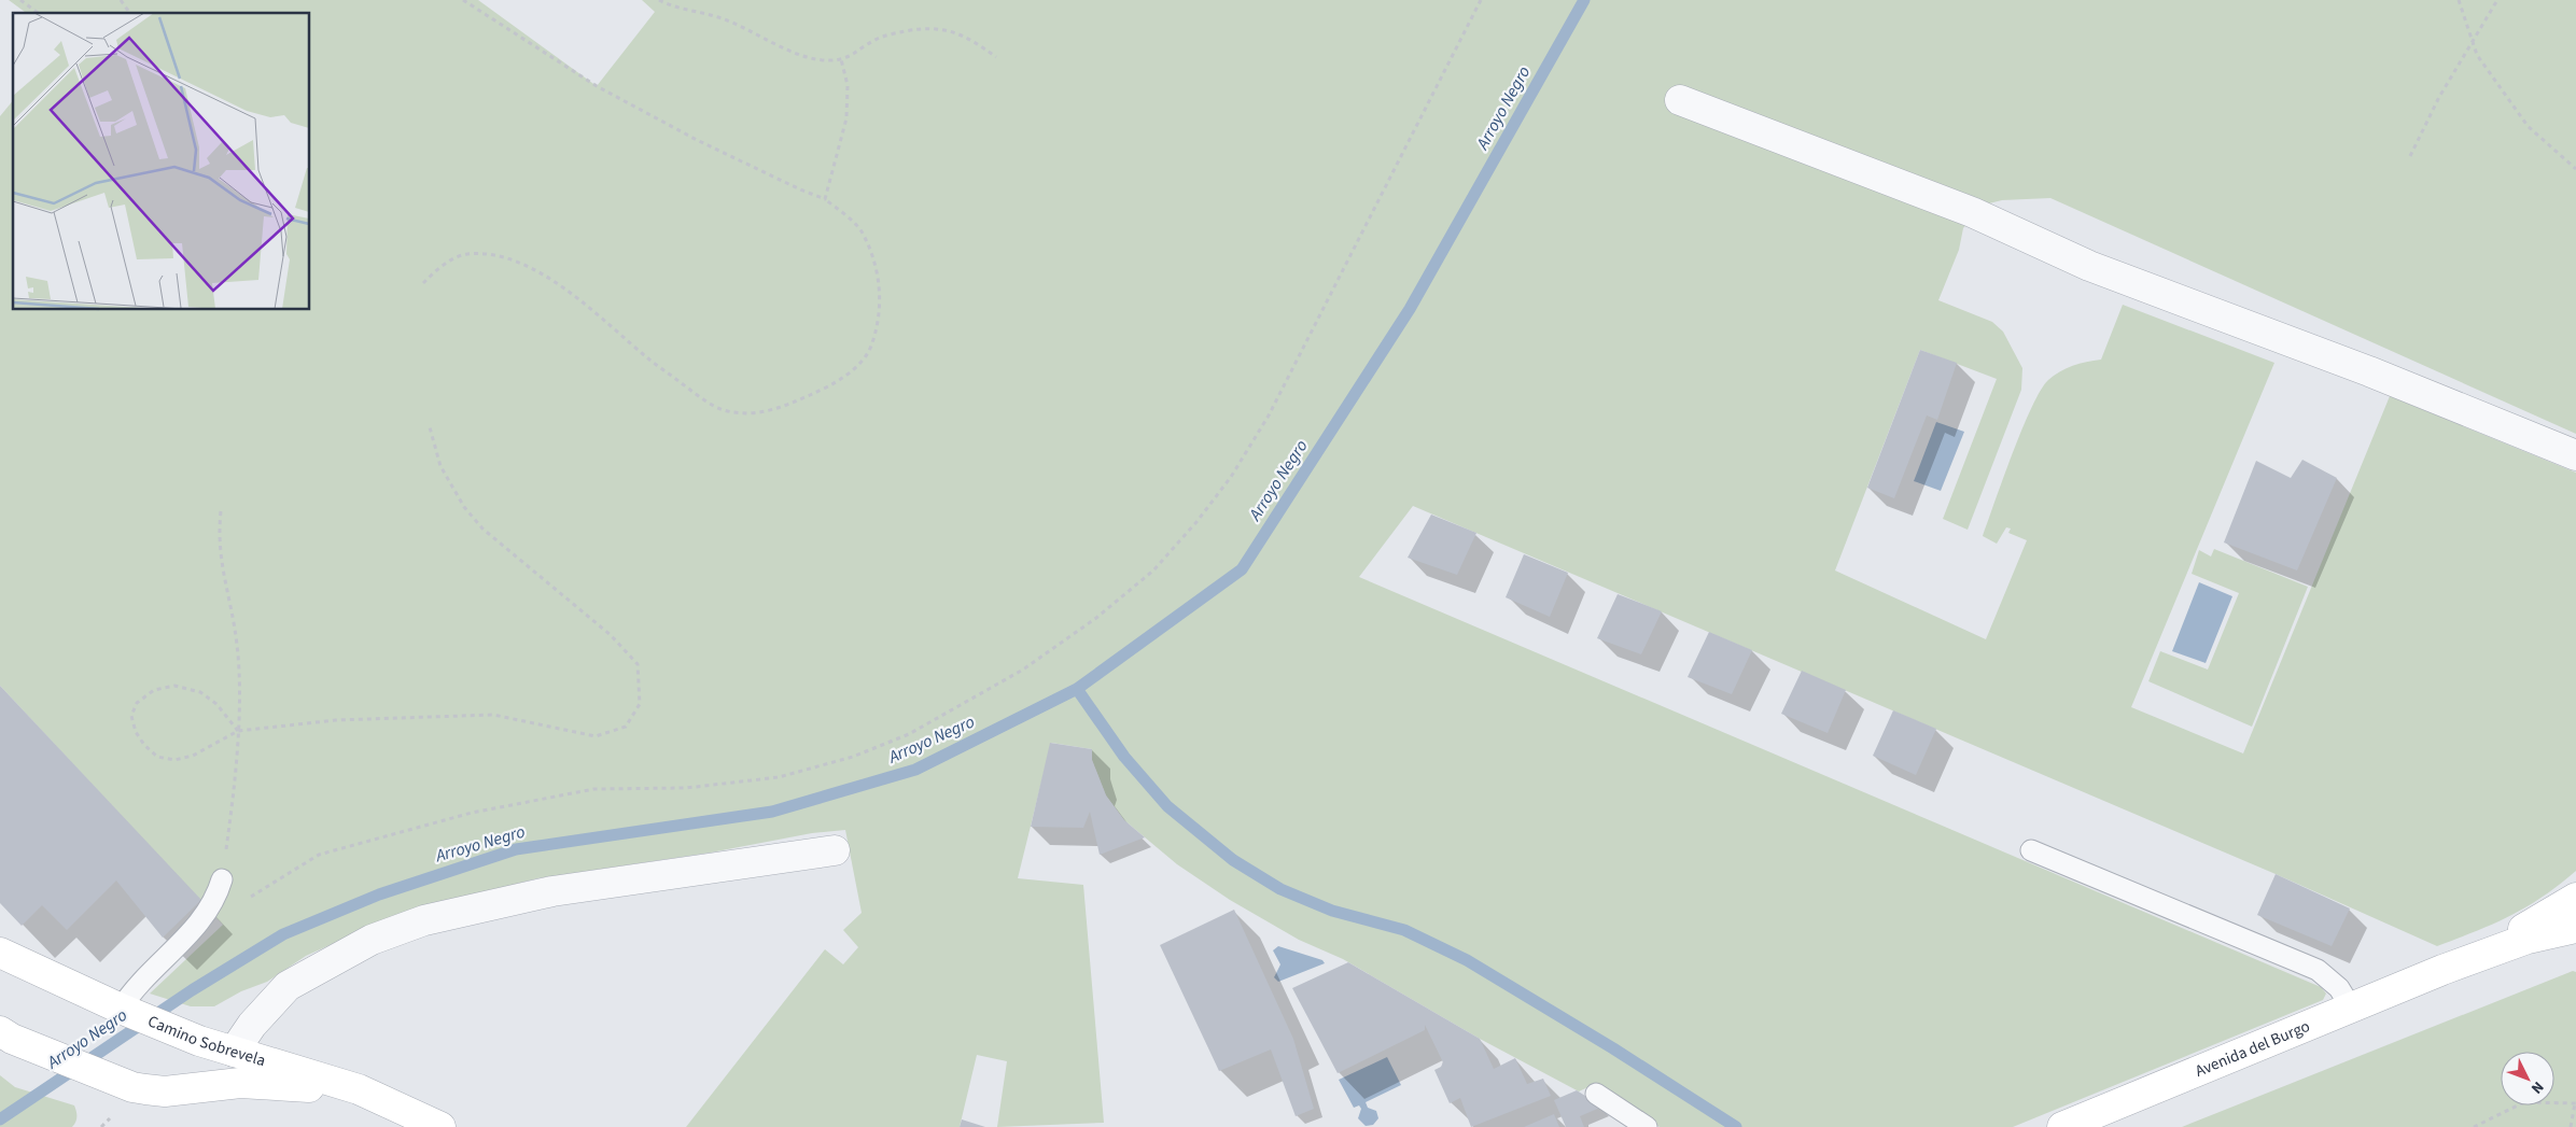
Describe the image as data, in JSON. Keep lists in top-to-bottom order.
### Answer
{
  "streets": {
    "main road": ["Camino Sobrevela", "Avenida del Burgo"]
  },
  "water": ["Arroyo Negro"],
  "north": "bottom right"
}
